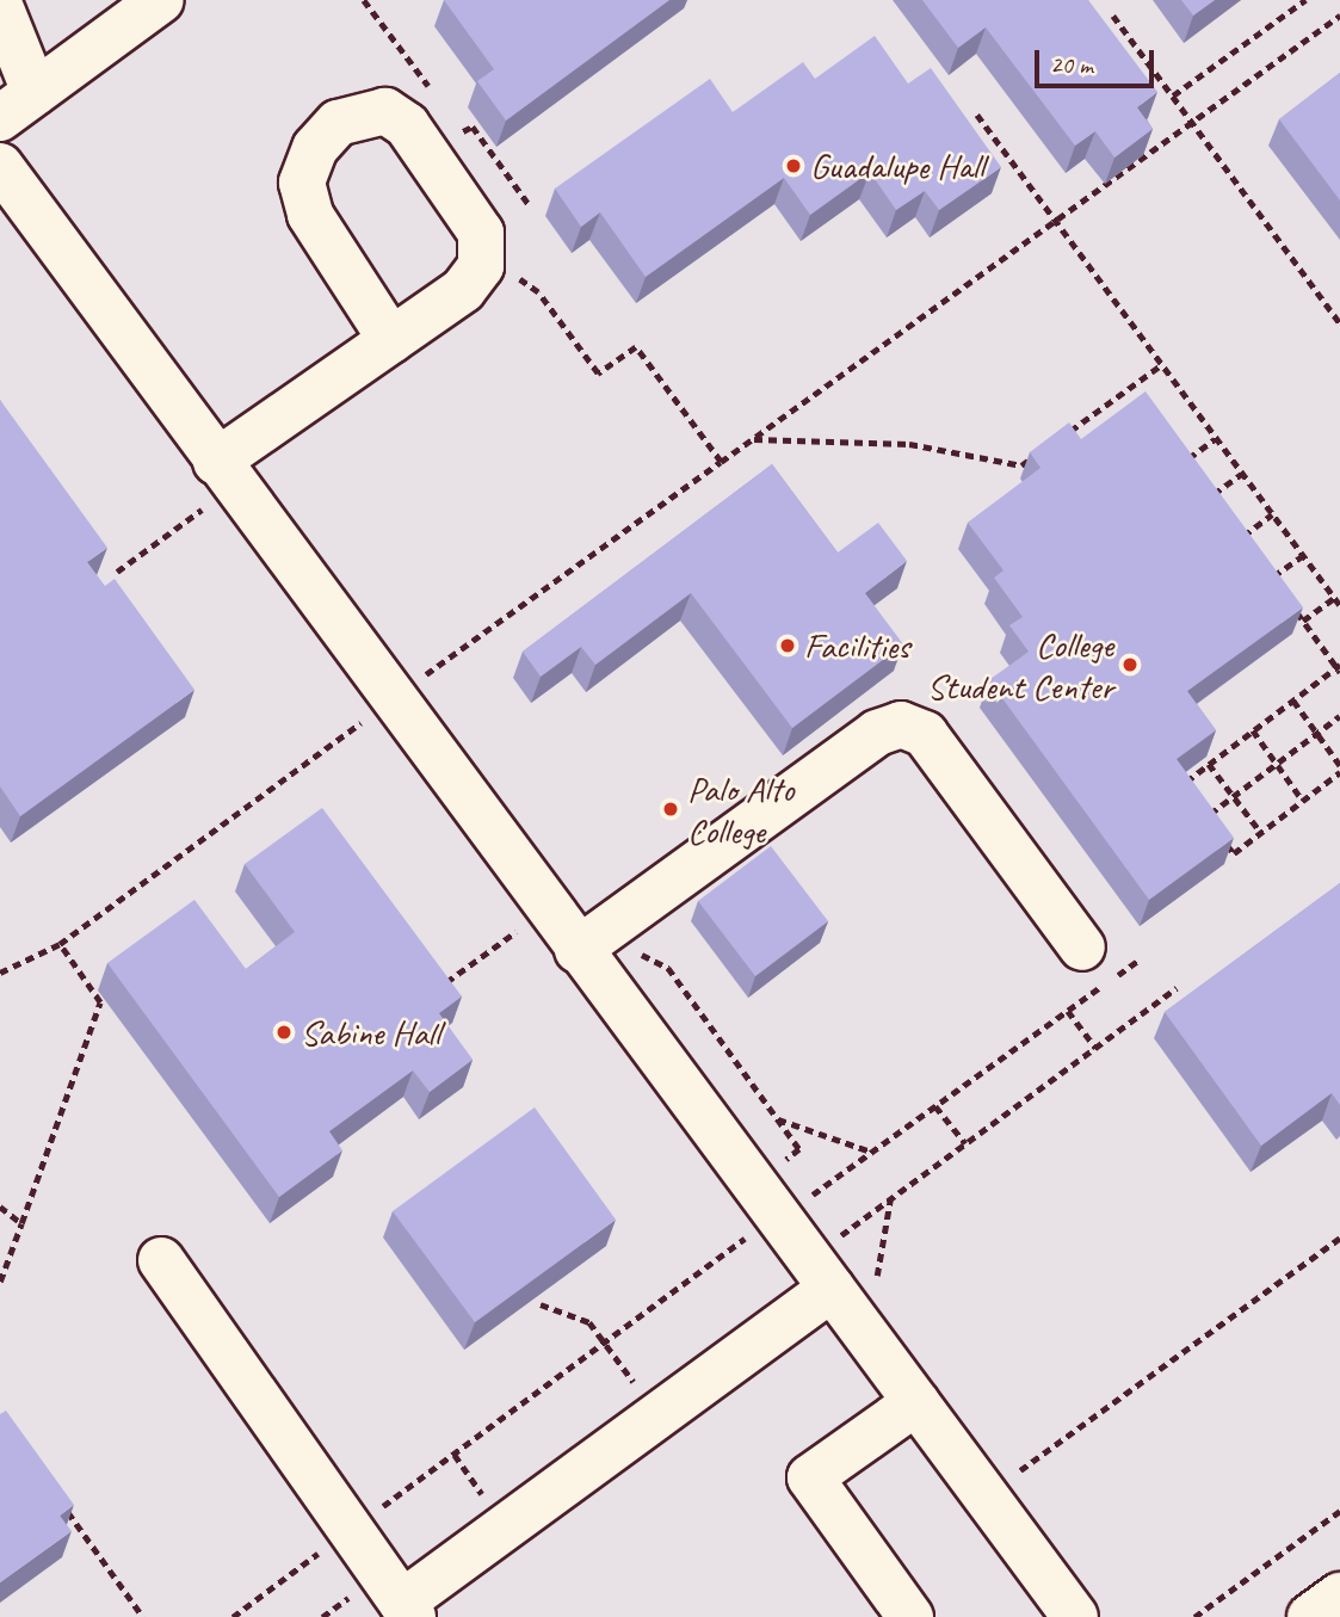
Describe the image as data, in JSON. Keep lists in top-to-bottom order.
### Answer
{
  "places": [
    "Guadalupe Hall",
    "Facilities",
    "College Student Center",
    "Palo Alto College",
    "Sabine Hall"
  ],
  "scale_bar": "20 m"
}
